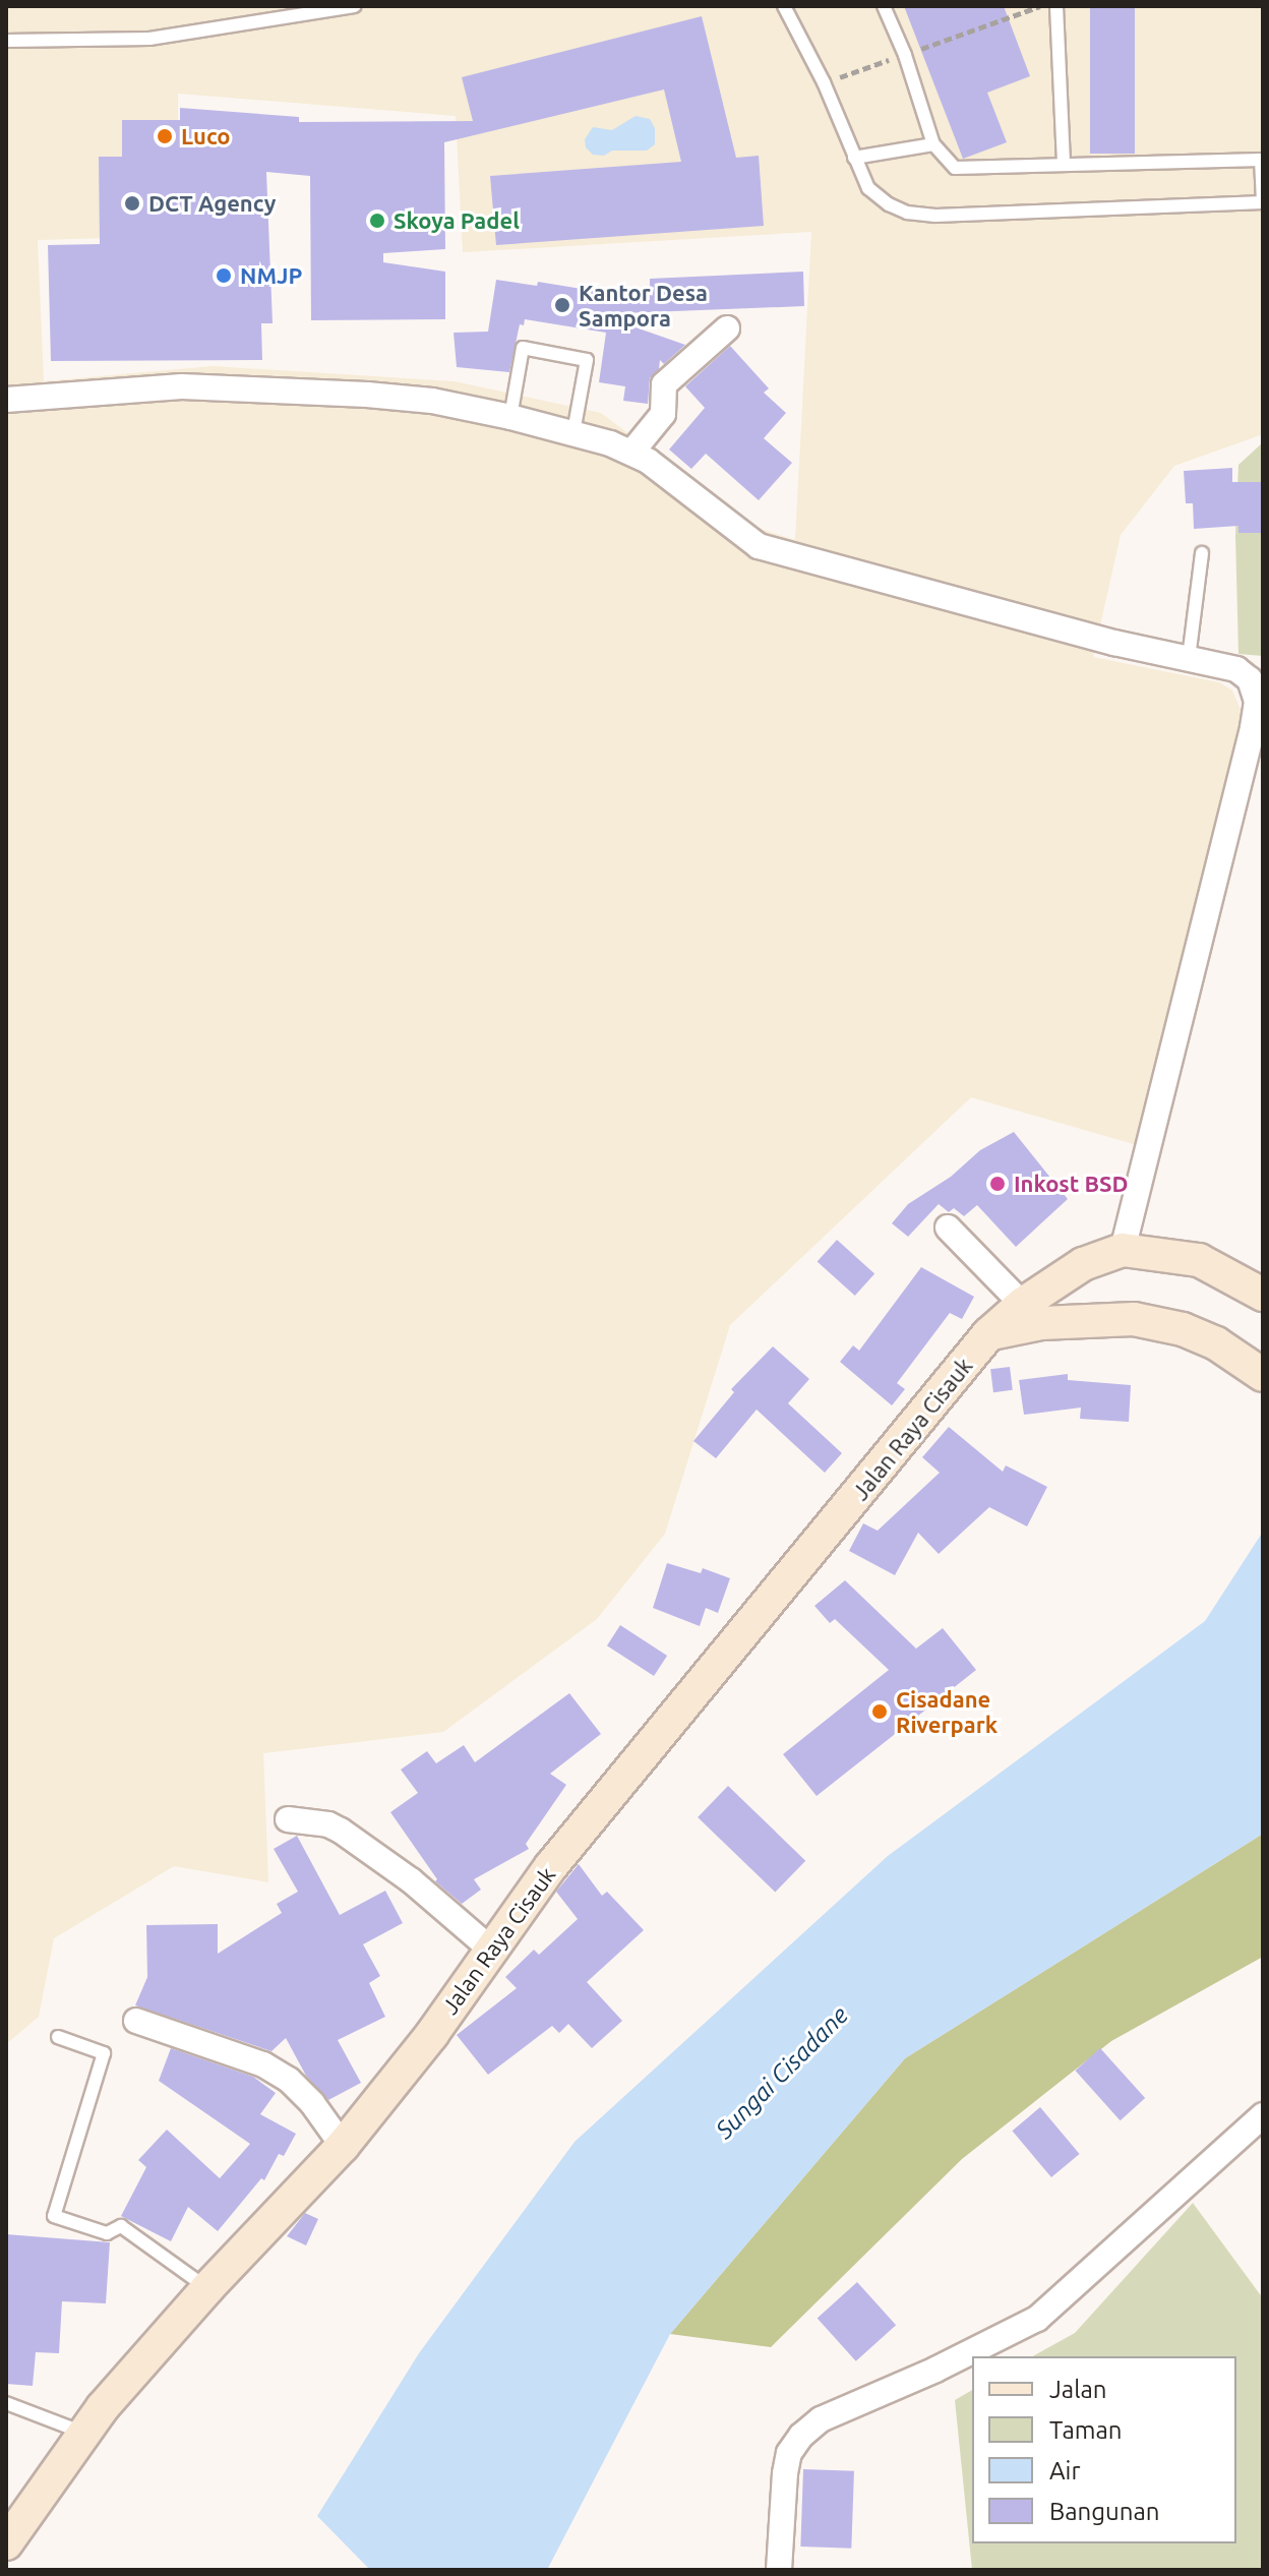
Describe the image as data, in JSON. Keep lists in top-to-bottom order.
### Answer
{
  "streets": {
    "main road": ["Jalan Raya Cisauk"]
  },
  "water": ["Sungai Cisadane"],
  "places": [
    "Luco",
    "DCT Agency",
    "Skoya Padel",
    "NMJP",
    "Kantor Desa Sampora",
    "Inkost BSD",
    "Cisadane Riverpark"
  ],
  "legend": [
    "Jalan",
    "Taman",
    "Air",
    "Bangunan"
  ]
}
